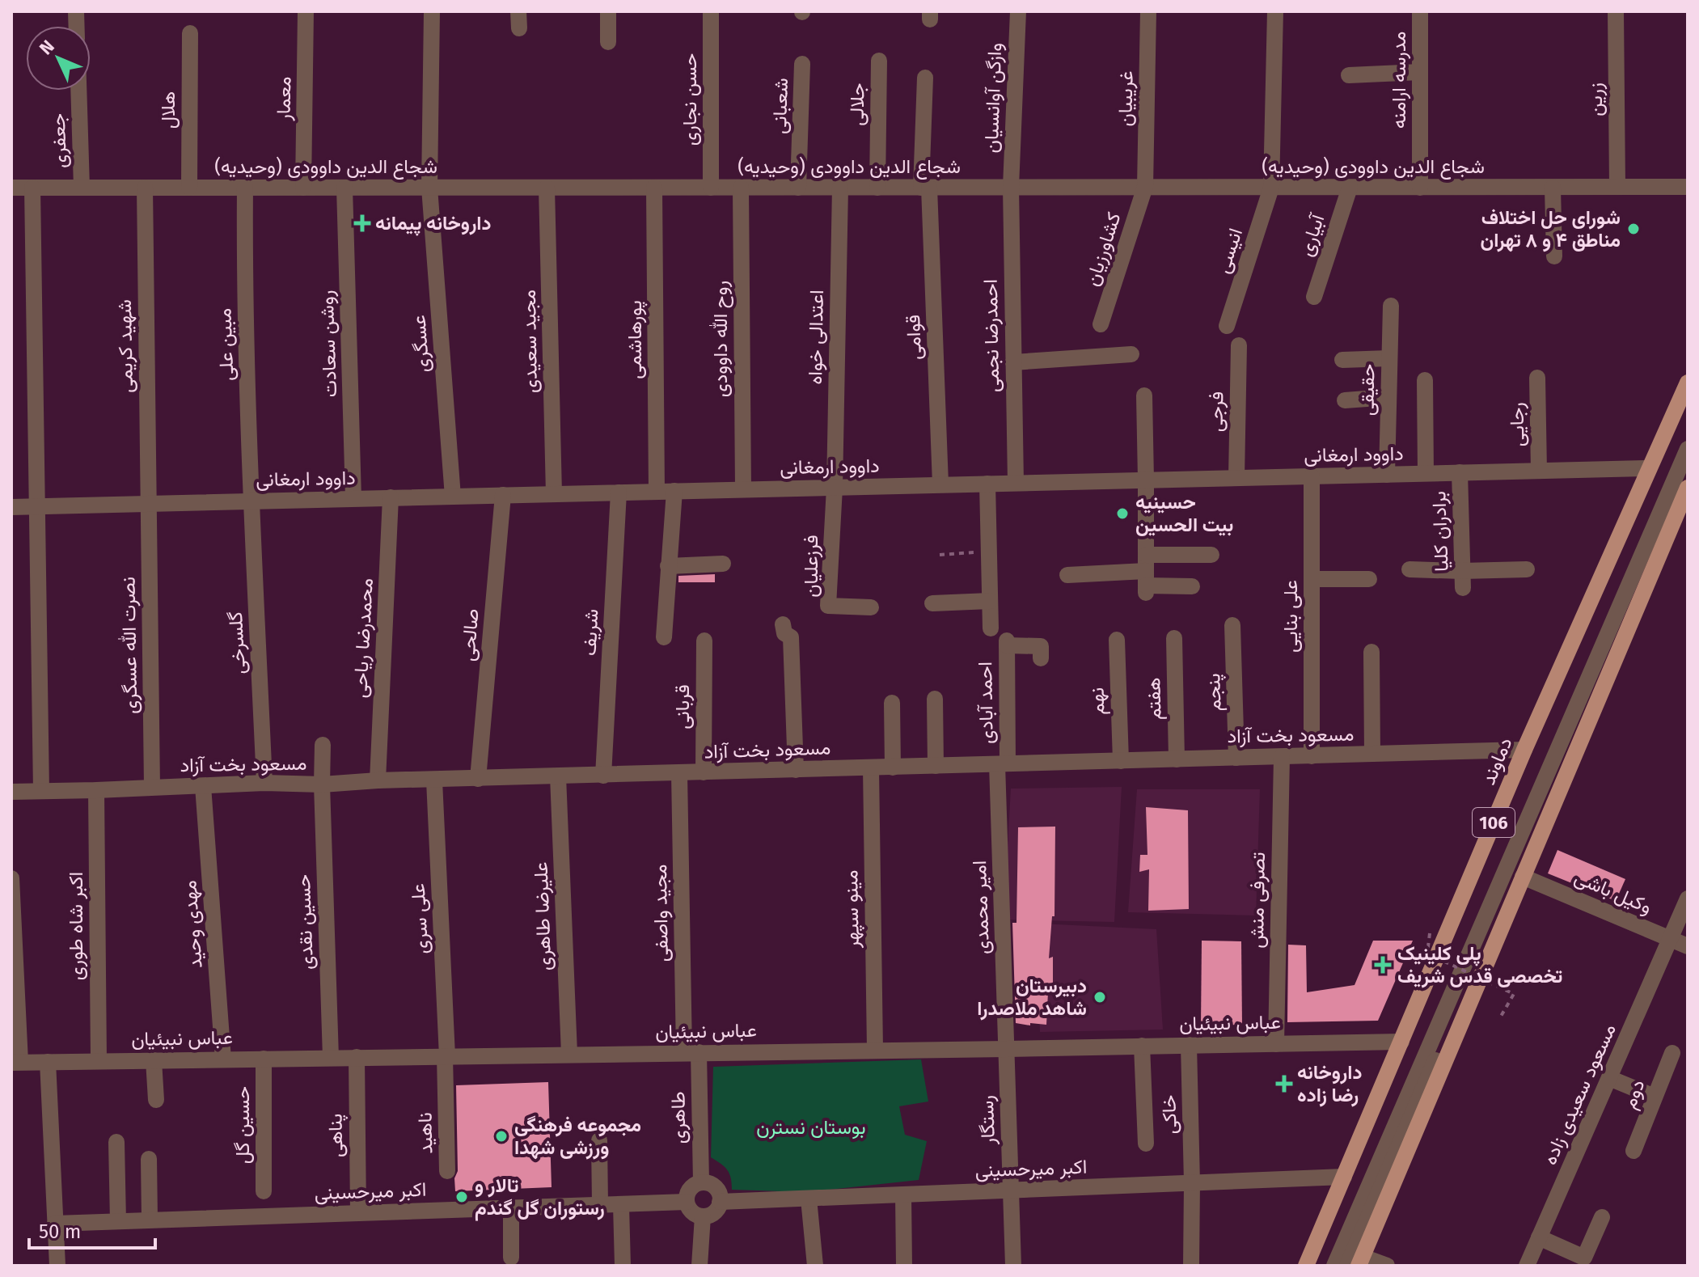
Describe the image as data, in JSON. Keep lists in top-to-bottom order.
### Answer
{
  "streets": {
    "main road": ["دماوند", "106"],
    "street": [
      "مدرسه ارامنه",
      "وازگن آوانسیان",
      "معمار",
      "غریبیان",
      "حسن نجاری",
      "زرین",
      "جلالی",
      "شعبانی",
      "هلال",
      "جعفری",
      "شجاع الدین داوودی (وحیدیه)",
      "آبیاری",
      "کشاورزیان",
      "انیسی",
      "احمدرضا نجمی",
      "اعتدالی خواه",
      "قوامی",
      "روح الله داوودی",
      "پورهاشمی",
      "مجید سعیدی",
      "روشن سعادت",
      "عسگری",
      "مبین علی",
      "شهید کریمی",
      "حقیقی",
      "فرجی",
      "رجایی",
      "داوود ارمغانی",
      "برادران کلیا",
      "فرزعلیان",
      "علی بنایی",
      "شریف",
      "صالحی",
      "محمدرضا ریاحی",
      "گلسرخی",
      "نصرت الله عسگری",
      "پنجم",
      "هفتم",
      "نهم",
      "احمد آبادی",
      "قربانی",
      "مسعود بخت آزاد",
      "وکیل باشی",
      "تصرفی منش",
      "امیر محمدی",
      "مینو سپهر",
      "مجید واصفی",
      "علیرضا طاهری",
      "علی سری",
      "حسین نقدی",
      "مهدی وحید",
      "اکبر شاه طوری",
      "عباس نبیئیان",
      "مسعود سعیدی زاده",
      "دوم",
      "خاکی",
      "طاهری",
      "رستگار",
      "حسین گل",
      "ناهید",
      "پناهی",
      "اکبر میرحسینی"
    ]
  },
  "crossings": [
    ["مدرسه ارامنه", "شجاع الدین داوودی (وحیدیه)"],
    ["وازگن آوانسیان", "شجاع الدین داوودی (وحیدیه)"],
    ["وازگن آوانسیان", "احمدرضا نجمی"],
    ["معمار", "شجاع الدین داوودی (وحیدیه)"],
    ["غریبیان", "شجاع الدین داوودی (وحیدیه)"],
    ["غریبیان", "کشاورزیان"],
    ["حسن نجاری", "شجاع الدین داوودی (وحیدیه)"],
    ["زرین", "شجاع الدین داوودی (وحیدیه)"],
    ["جلالی", "شجاع الدین داوودی (وحیدیه)"],
    ["شعبانی", "شجاع الدین داوودی (وحیدیه)"],
    ["هلال", "شجاع الدین داوودی (وحیدیه)"],
    ["جعفری", "شجاع الدین داوودی (وحیدیه)"],
    ["شجاع الدین داوودی (وحیدیه)", "آبیاری"],
    ["شجاع الدین داوودی (وحیدیه)", "کشاورزیان"],
    ["شجاع الدین داوودی (وحیدیه)", "انیسی"],
    ["شجاع الدین داوودی (وحیدیه)", "احمدرضا نجمی"],
    ["شجاع الدین داوودی (وحیدیه)", "اعتدالی خواه"],
    ["شجاع الدین داوودی (وحیدیه)", "قوامی"],
    ["شجاع الدین داوودی (وحیدیه)", "روح الله داوودی"],
    ["شجاع الدین داوودی (وحیدیه)", "پورهاشمی"],
    ["شجاع الدین داوودی (وحیدیه)", "مجید سعیدی"],
    ["شجاع الدین داوودی (وحیدیه)", "روشن سعادت"],
    ["شجاع الدین داوودی (وحیدیه)", "عسگری"],
    ["شجاع الدین داوودی (وحیدیه)", "مبین علی"],
    ["شجاع الدین داوودی (وحیدیه)", "شهید کریمی"],
    ["احمدرضا نجمی", "داوود ارمغانی"],
    ["اعتدالی خواه", "داوود ارمغانی"],
    ["اعتدالی خواه", "فرزعلیان"],
    ["قوامی", "داوود ارمغانی"],
    ["روح الله داوودی", "داوود ارمغانی"],
    ["پورهاشمی", "داوود ارمغانی"],
    ["مجید سعیدی", "داوود ارمغانی"],
    ["روشن سعادت", "داوود ارمغانی"],
    ["عسگری", "داوود ارمغانی"],
    ["مبین علی", "داوود ارمغانی"],
    ["مبین علی", "گلسرخی"],
    ["شهید کریمی", "داوود ارمغانی"],
    ["شهید کریمی", "نصرت الله عسگری"],
    ["حقیقی", "داوود ارمغانی"],
    ["فرجی", "داوود ارمغانی"],
    ["رجایی", "داوود ارمغانی"],
    ["داوود ارمغانی", "برادران کلیا"],
    ["داوود ارمغانی", "فرزعلیان"],
    ["داوود ارمغانی", "علی بنایی"],
    ["داوود ارمغانی", "شریف"],
    ["داوود ارمغانی", "صالحی"],
    ["داوود ارمغانی", "محمدرضا ریاحی"],
    ["داوود ارمغانی", "گلسرخی"],
    ["داوود ارمغانی", "نصرت الله عسگری"],
    ["داوود ارمغانی", "دماوند"],
    ["علی بنایی", "مسعود بخت آزاد"],
    ["شریف", "مسعود بخت آزاد"],
    ["صالحی", "مسعود بخت آزاد"],
    ["محمدرضا ریاحی", "مسعود بخت آزاد"],
    ["گلسرخی", "مسعود بخت آزاد"],
    ["نصرت الله عسگری", "مسعود بخت آزاد"],
    ["پنجم", "مسعود بخت آزاد"],
    ["هفتم", "مسعود بخت آزاد"],
    ["نهم", "مسعود بخت آزاد"],
    ["احمد آبادی", "مسعود بخت آزاد"],
    ["احمد آبادی", "امیر محمدی"],
    ["قربانی", "مسعود بخت آزاد"],
    ["مسعود بخت آزاد", "دماوند"],
    ["مسعود بخت آزاد", "تصرفی منش"],
    ["مسعود بخت آزاد", "امیر محمدی"],
    ["مسعود بخت آزاد", "مینو سپهر"],
    ["مسعود بخت آزاد", "مجید واصفی"],
    ["مسعود بخت آزاد", "علیرضا طاهری"],
    ["مسعود بخت آزاد", "علی سری"],
    ["مسعود بخت آزاد", "حسین نقدی"],
    ["مسعود بخت آزاد", "مهدی وحید"],
    ["مسعود بخت آزاد", "اکبر شاه طوری"],
    ["دماوند", "عباس نبیئیان"],
    ["دماوند", "اکبر میرحسینی"],
    ["106", "وکیل باشی"],
    ["وکیل باشی", "مسعود سعیدی زاده"],
    ["تصرفی منش", "عباس نبیئیان"],
    ["امیر محمدی", "عباس نبیئیان"],
    ["امیر محمدی", "رستگار"],
    ["مینو سپهر", "عباس نبیئیان"],
    ["مجید واصفی", "عباس نبیئیان"],
    ["مجید واصفی", "طاهری"],
    ["علیرضا طاهری", "عباس نبیئیان"],
    ["علی سری", "عباس نبیئیان"],
    ["علی سری", "ناهید"],
    ["حسین نقدی", "عباس نبیئیان"],
    ["مهدی وحید", "عباس نبیئیان"],
    ["اکبر شاه طوری", "عباس نبیئیان"],
    ["عباس نبیئیان", "خاکی"],
    ["عباس نبیئیان", "طاهری"],
    ["عباس نبیئیان", "رستگار"],
    ["عباس نبیئیان", "حسین گل"],
    ["عباس نبیئیان", "ناهید"],
    ["عباس نبیئیان", "پناهی"],
    ["خاکی", "اکبر میرحسینی"],
    ["طاهری", "اکبر میرحسینی"],
    ["رستگار", "اکبر میرحسینی"],
    ["پناهی", "اکبر میرحسینی"]
  ],
  "parks": ["بوستان نسترن"],
  "places": {
    "health": ["داروخانه پیمانه", "پلی کلینیک تخصصی قدس شریف", "داروخانه رضا زاده"],
    "other": [
      "شورای حل اختلاف مناطق ۴ و ۸ تهران",
      "حسینیه بیت الحسین",
      "دبیرستان شاهد ملاصدرا",
      "مجموعه فرهنگی ورزشی شهدا",
      "تالار و رستوران گل گندم"
    ]
  },
  "scale_bar": "50 m",
  "north": "top left"
}
